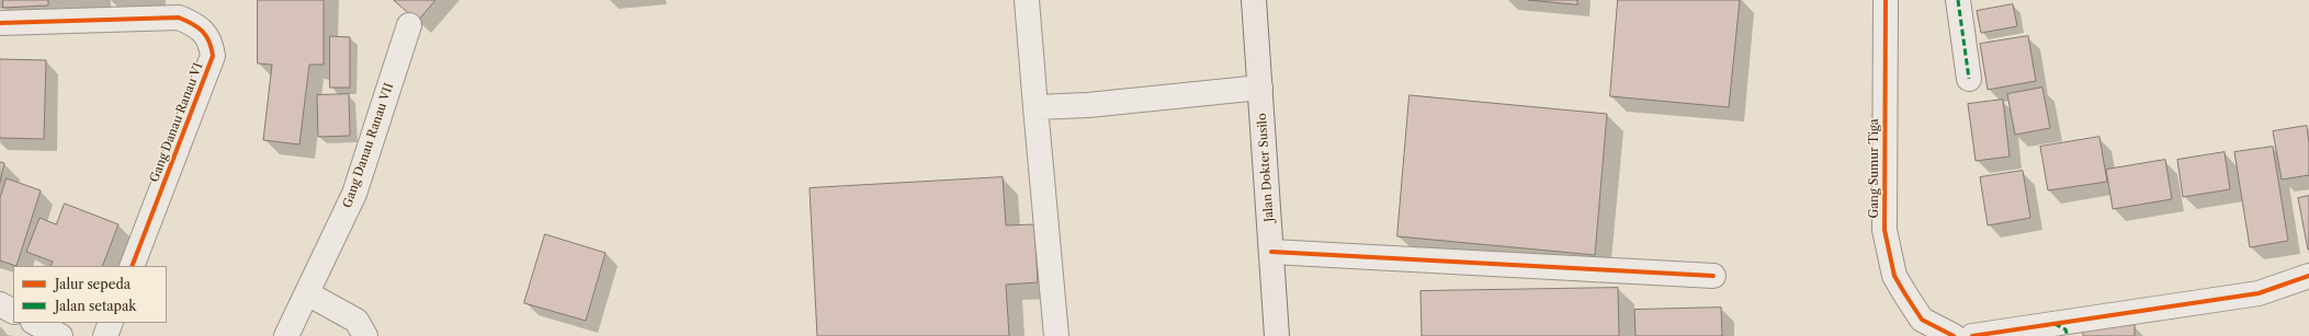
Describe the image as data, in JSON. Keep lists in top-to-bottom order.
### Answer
{
  "streets": {
    "main road": ["Jalan Dokter Susilo"],
    "street": ["Gang Danau Ranau VI", "Gang Danau Ranau VII", "Gang Sumur Tiga"]
  },
  "legend": ["Jalur sepeda", "Jalan setapak"]
}
